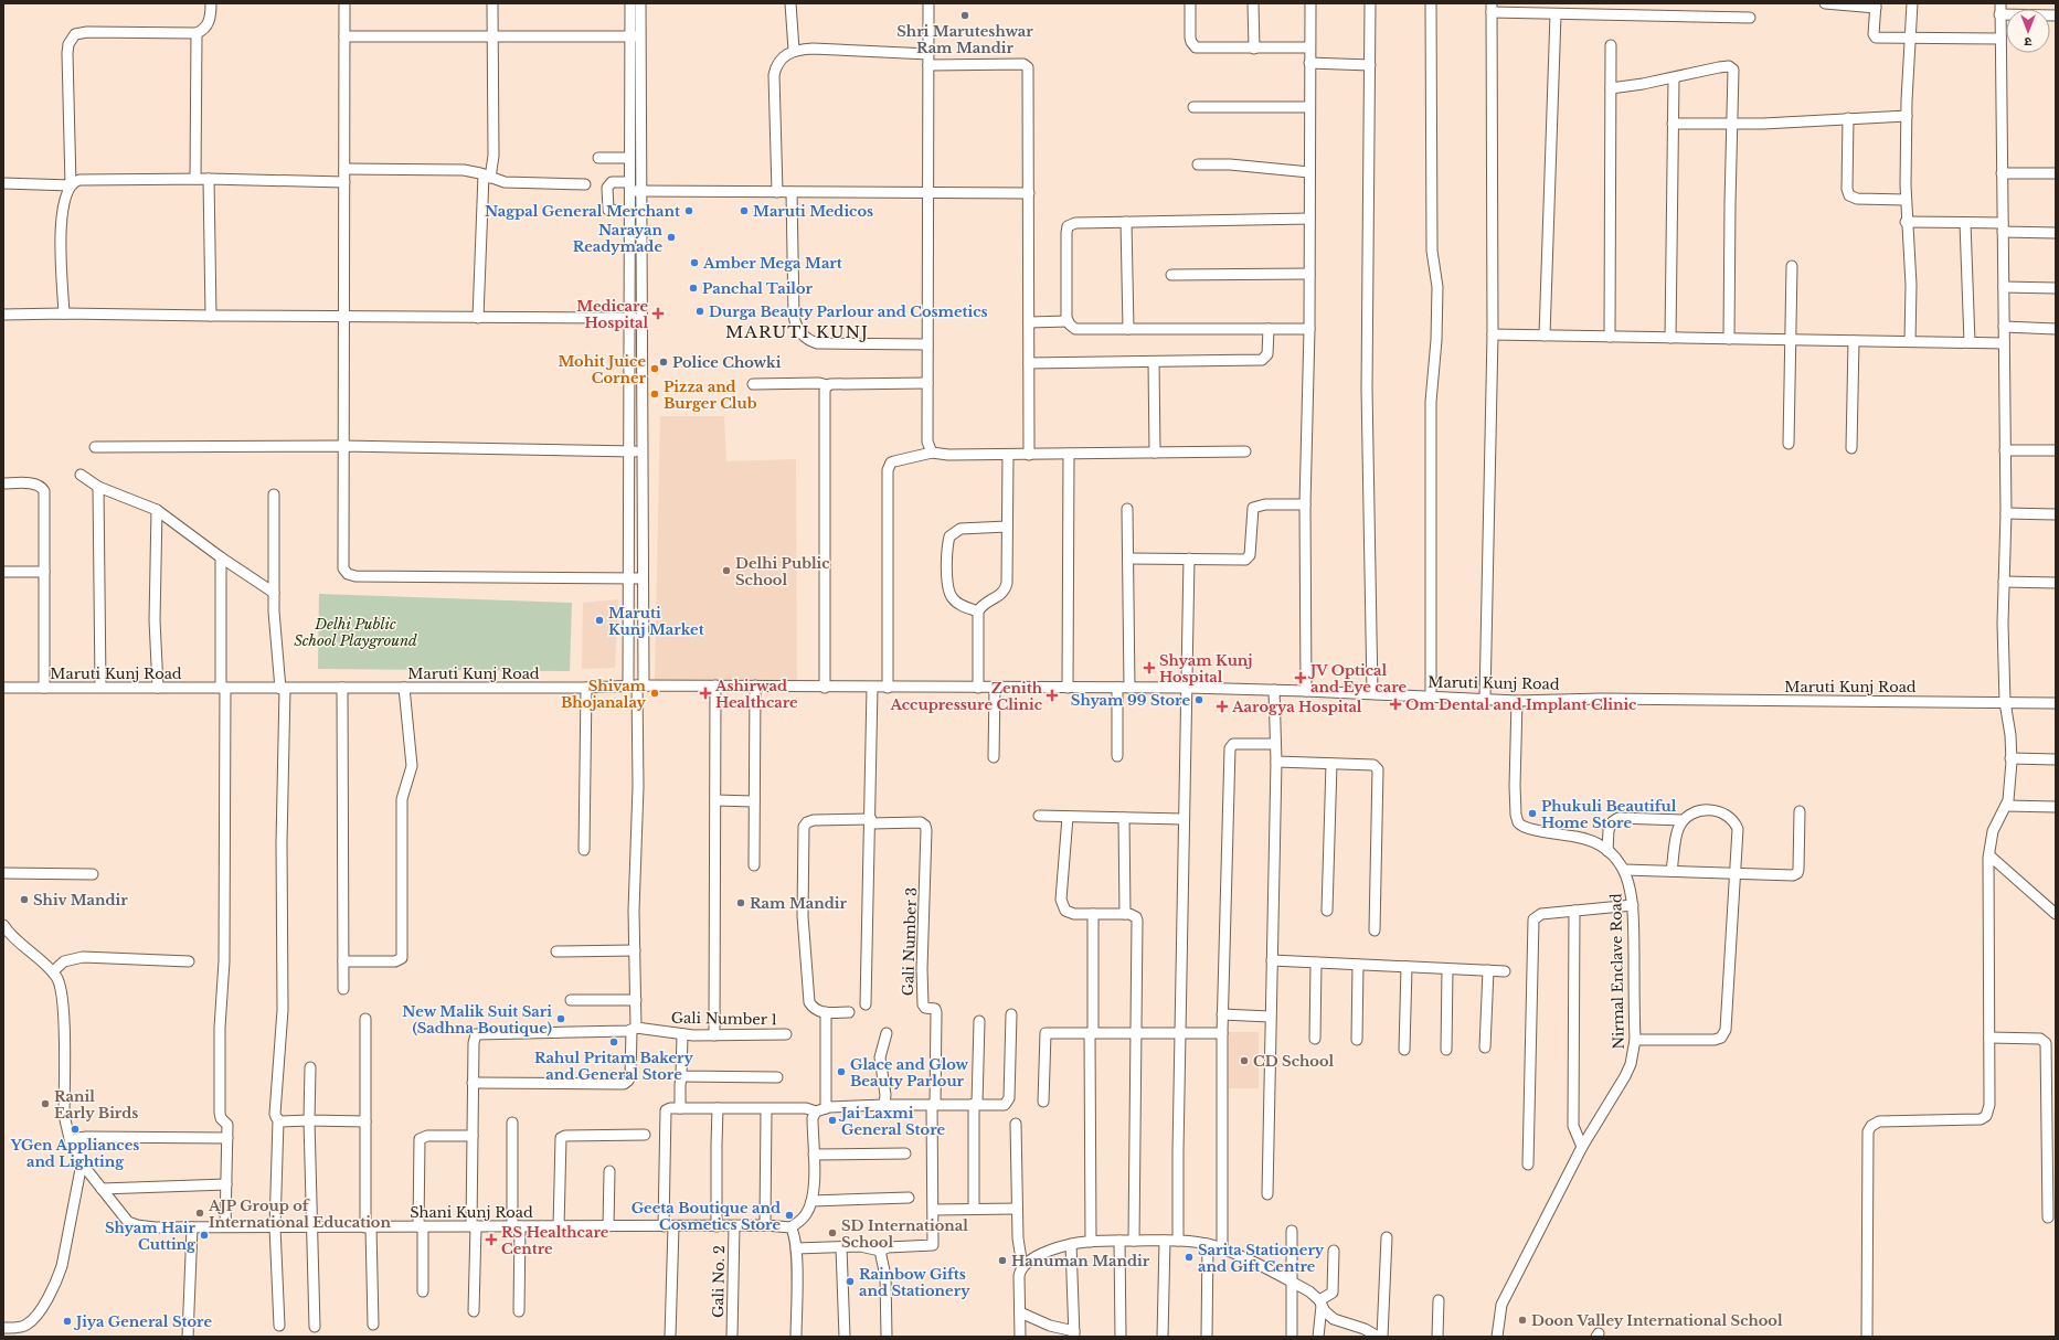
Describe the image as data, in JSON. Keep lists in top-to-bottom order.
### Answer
{
  "streets": {
    "street": [
      "Maruti Kunj Road",
      "Gali Number 3",
      "Nirmal Enclave Road",
      "Gali Number 1",
      "Shani Kunj Road",
      "Gali No. 2"
    ]
  },
  "crossings": [
    ["Maruti Kunj Road", "Nirmal Enclave Road"],
    ["Shani Kunj Road", "Gali No. 2"]
  ],
  "districts": ["MARUTI KUNJ"],
  "parks": ["Delhi Public School Playground"],
  "places": {
    "other": [
      "Shri Maruteshwar Ram Mandir",
      "Nagpal General Merchant",
      "Maruti Medicos",
      "Narayan Readymade",
      "Amber Mega Mart",
      "Panchal Tailor",
      "Durga Beauty Parlour and Cosmetics",
      "Police Chowki",
      "Mohit Juice Corner",
      "Pizza and Burger Club",
      "Delhi Public School",
      "Maruti Kunj Market",
      "Shivam Bhojanalay",
      "Shyam 99 Store",
      "Phukuli Beautiful Home Store",
      "Shiv Mandir",
      "Ram Mandir",
      "New Malik Suit Sari (Sadhna Boutique)",
      "Rahul Pritam Bakery and General Store",
      "CD School",
      "Glace and Glow Beauty Parlour",
      "Ranil Early Birds",
      "Jai Laxmi General Store",
      "YGen Appliances and Lighting",
      "AJP Group of International Education",
      "Geeta Boutique and Cosmetics Store",
      "SD International School",
      "Shyam Hair Cutting",
      "Sarita Stationery and Gift Centre",
      "Hanuman Mandir",
      "Rainbow Gifts and Stationery",
      "Doon Valley International School",
      "Jiya General Store"
    ],
    "health": [
      "Medicare Hospital",
      "Shyam Kunj Hospital",
      "JV Optical and Eye care",
      "Ashirwad Healthcare",
      "Zenith Accupressure Clinic",
      "Om Dental and Implant Clinic",
      "Aarogya Hospital",
      "RS Healthcare Centre"
    ]
  },
  "north": "bottom"
}
